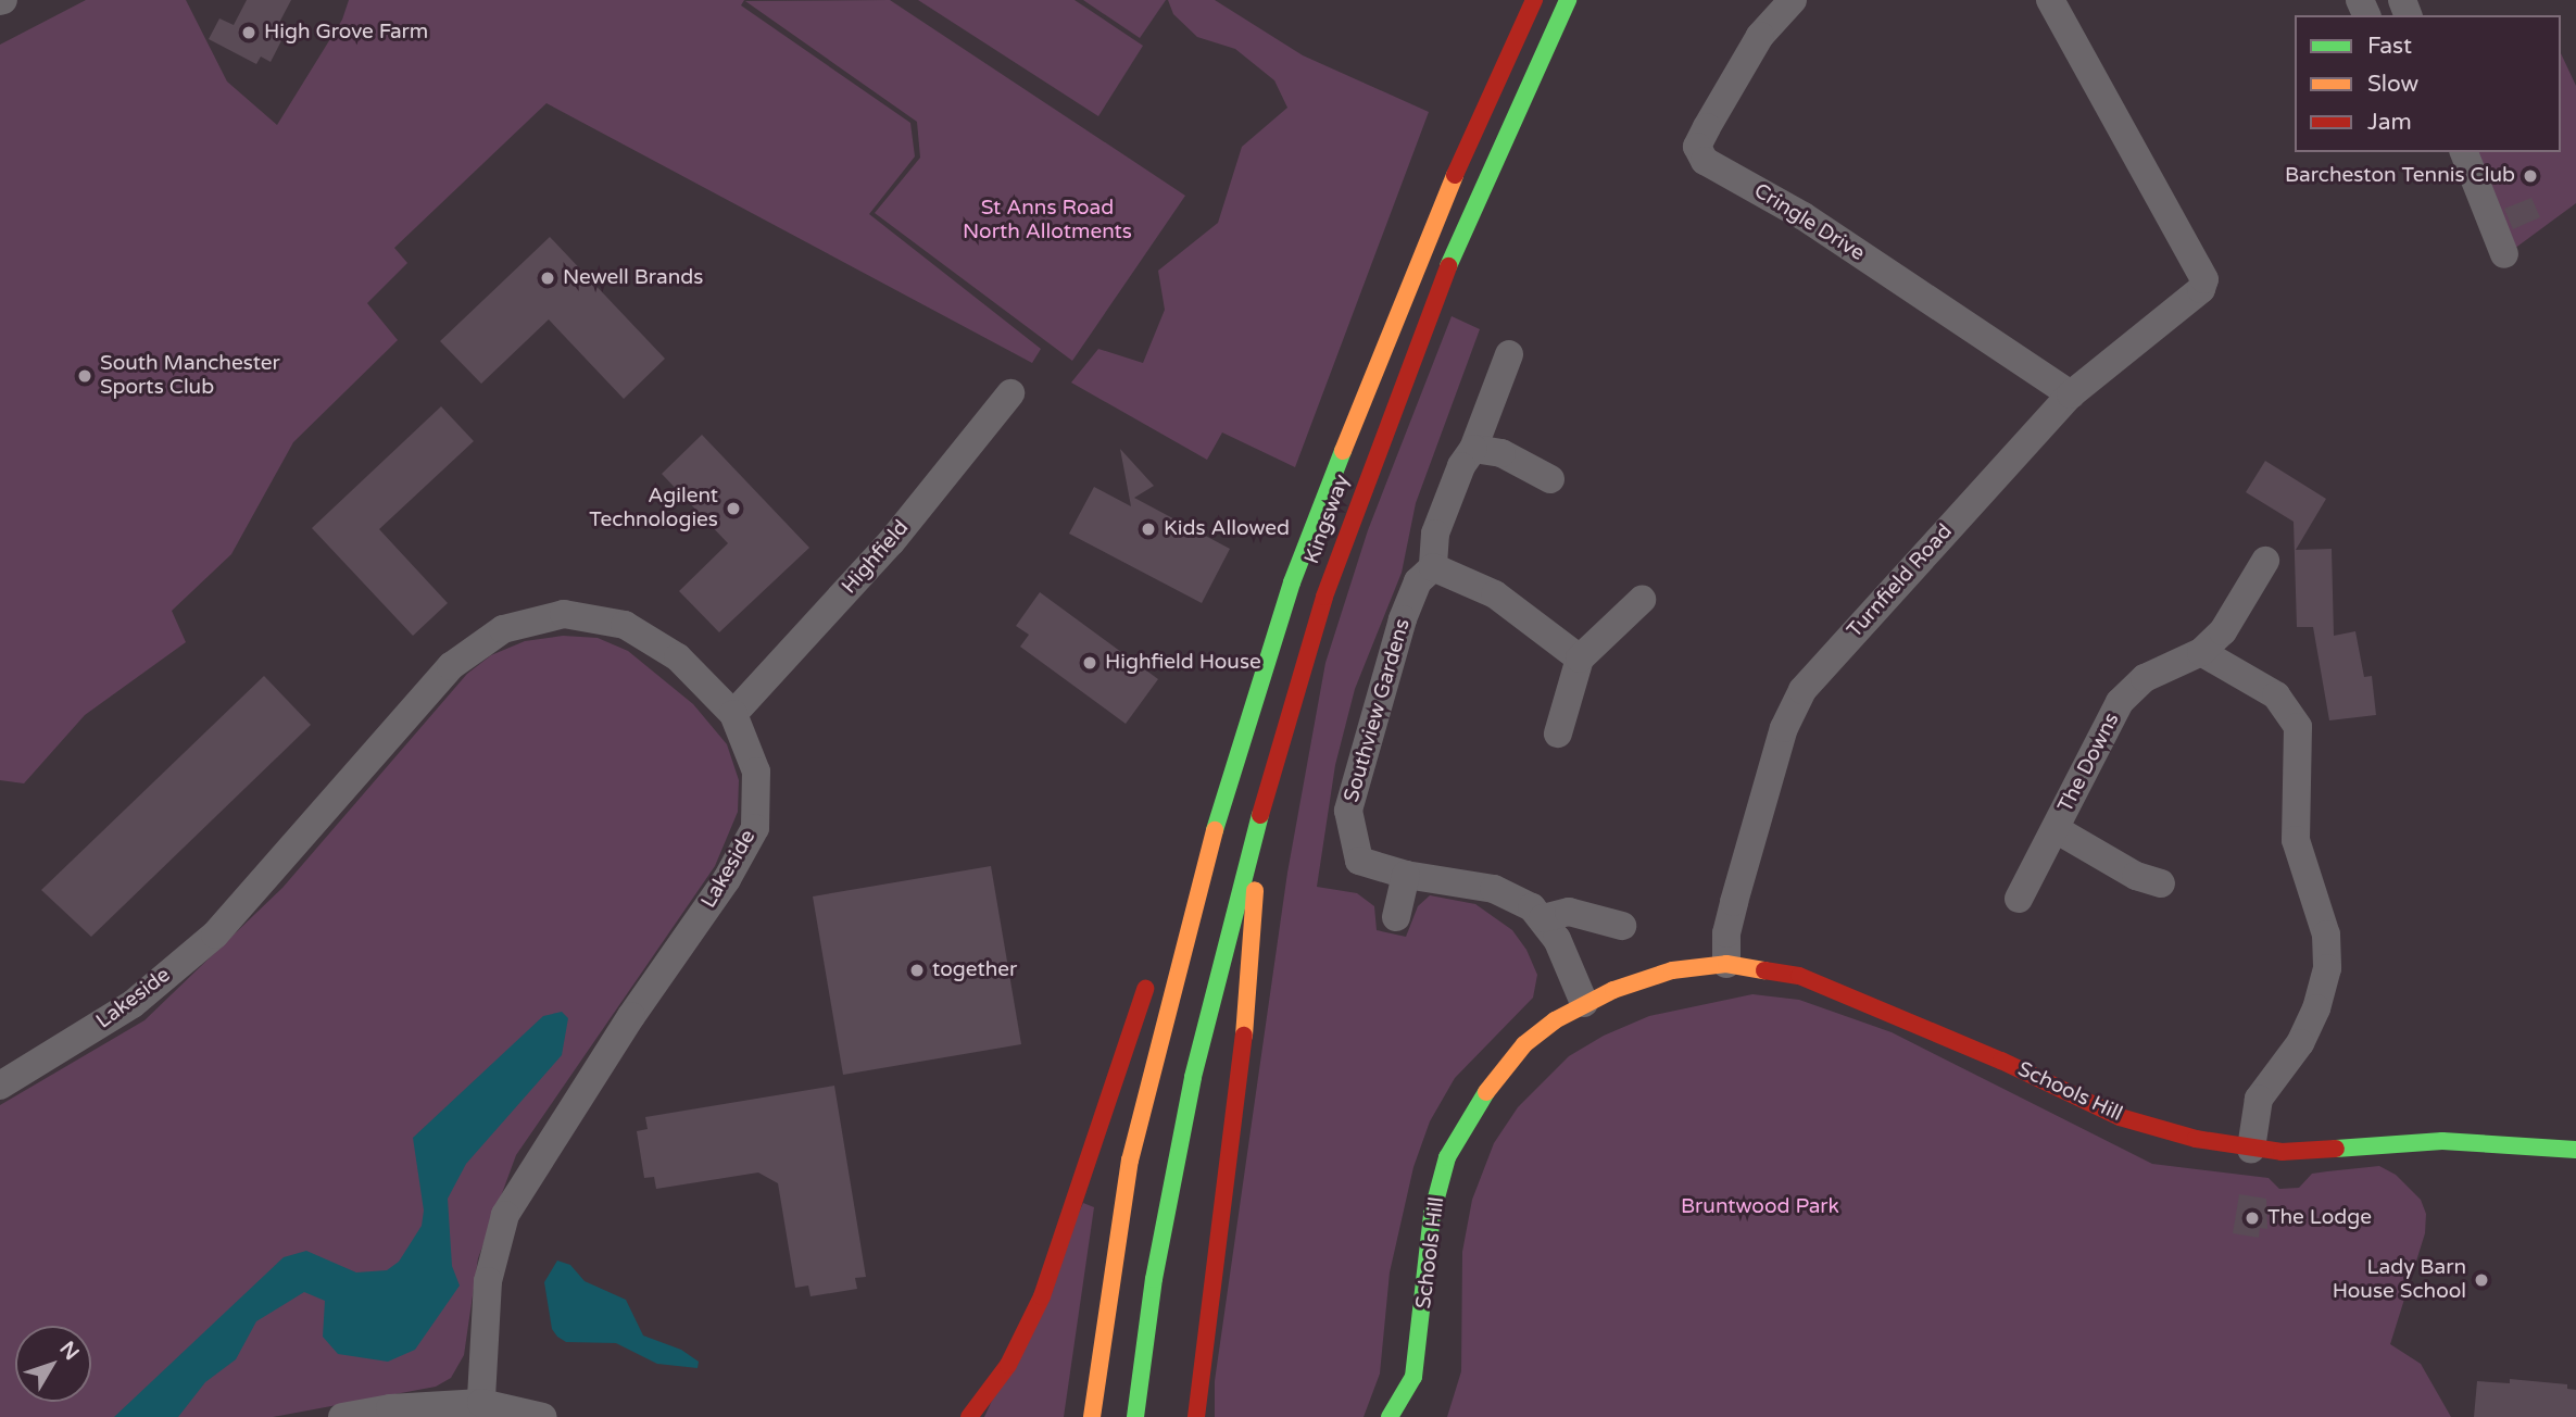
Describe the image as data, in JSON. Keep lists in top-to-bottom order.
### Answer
{
  "streets": {
    "main road": ["Kingsway", "Schools Hill"],
    "street": [
      "Cringle Drive",
      "Highfield",
      "Turnfield Road",
      "Southview Gardens",
      "The Downs",
      "Lakeside"
    ]
  },
  "crossings": [
    ["Cringle Drive", "Turnfield Road"],
    ["Highfield", "Lakeside"],
    ["Turnfield Road", "Schools Hill"]
  ],
  "parks": ["St Anns Road North Allotments", "Bruntwood Park"],
  "places": [
    "High Grove Farm",
    "Barcheston Tennis Club",
    "Newell Brands",
    "South Manchester Sports Club",
    "Agilent Technologies",
    "Kids Allowed",
    "Highfield House",
    "together",
    "The Lodge",
    "Lady Barn House School"
  ],
  "legend": ["Fast", "Slow", "Jam"],
  "north": "top right"
}
